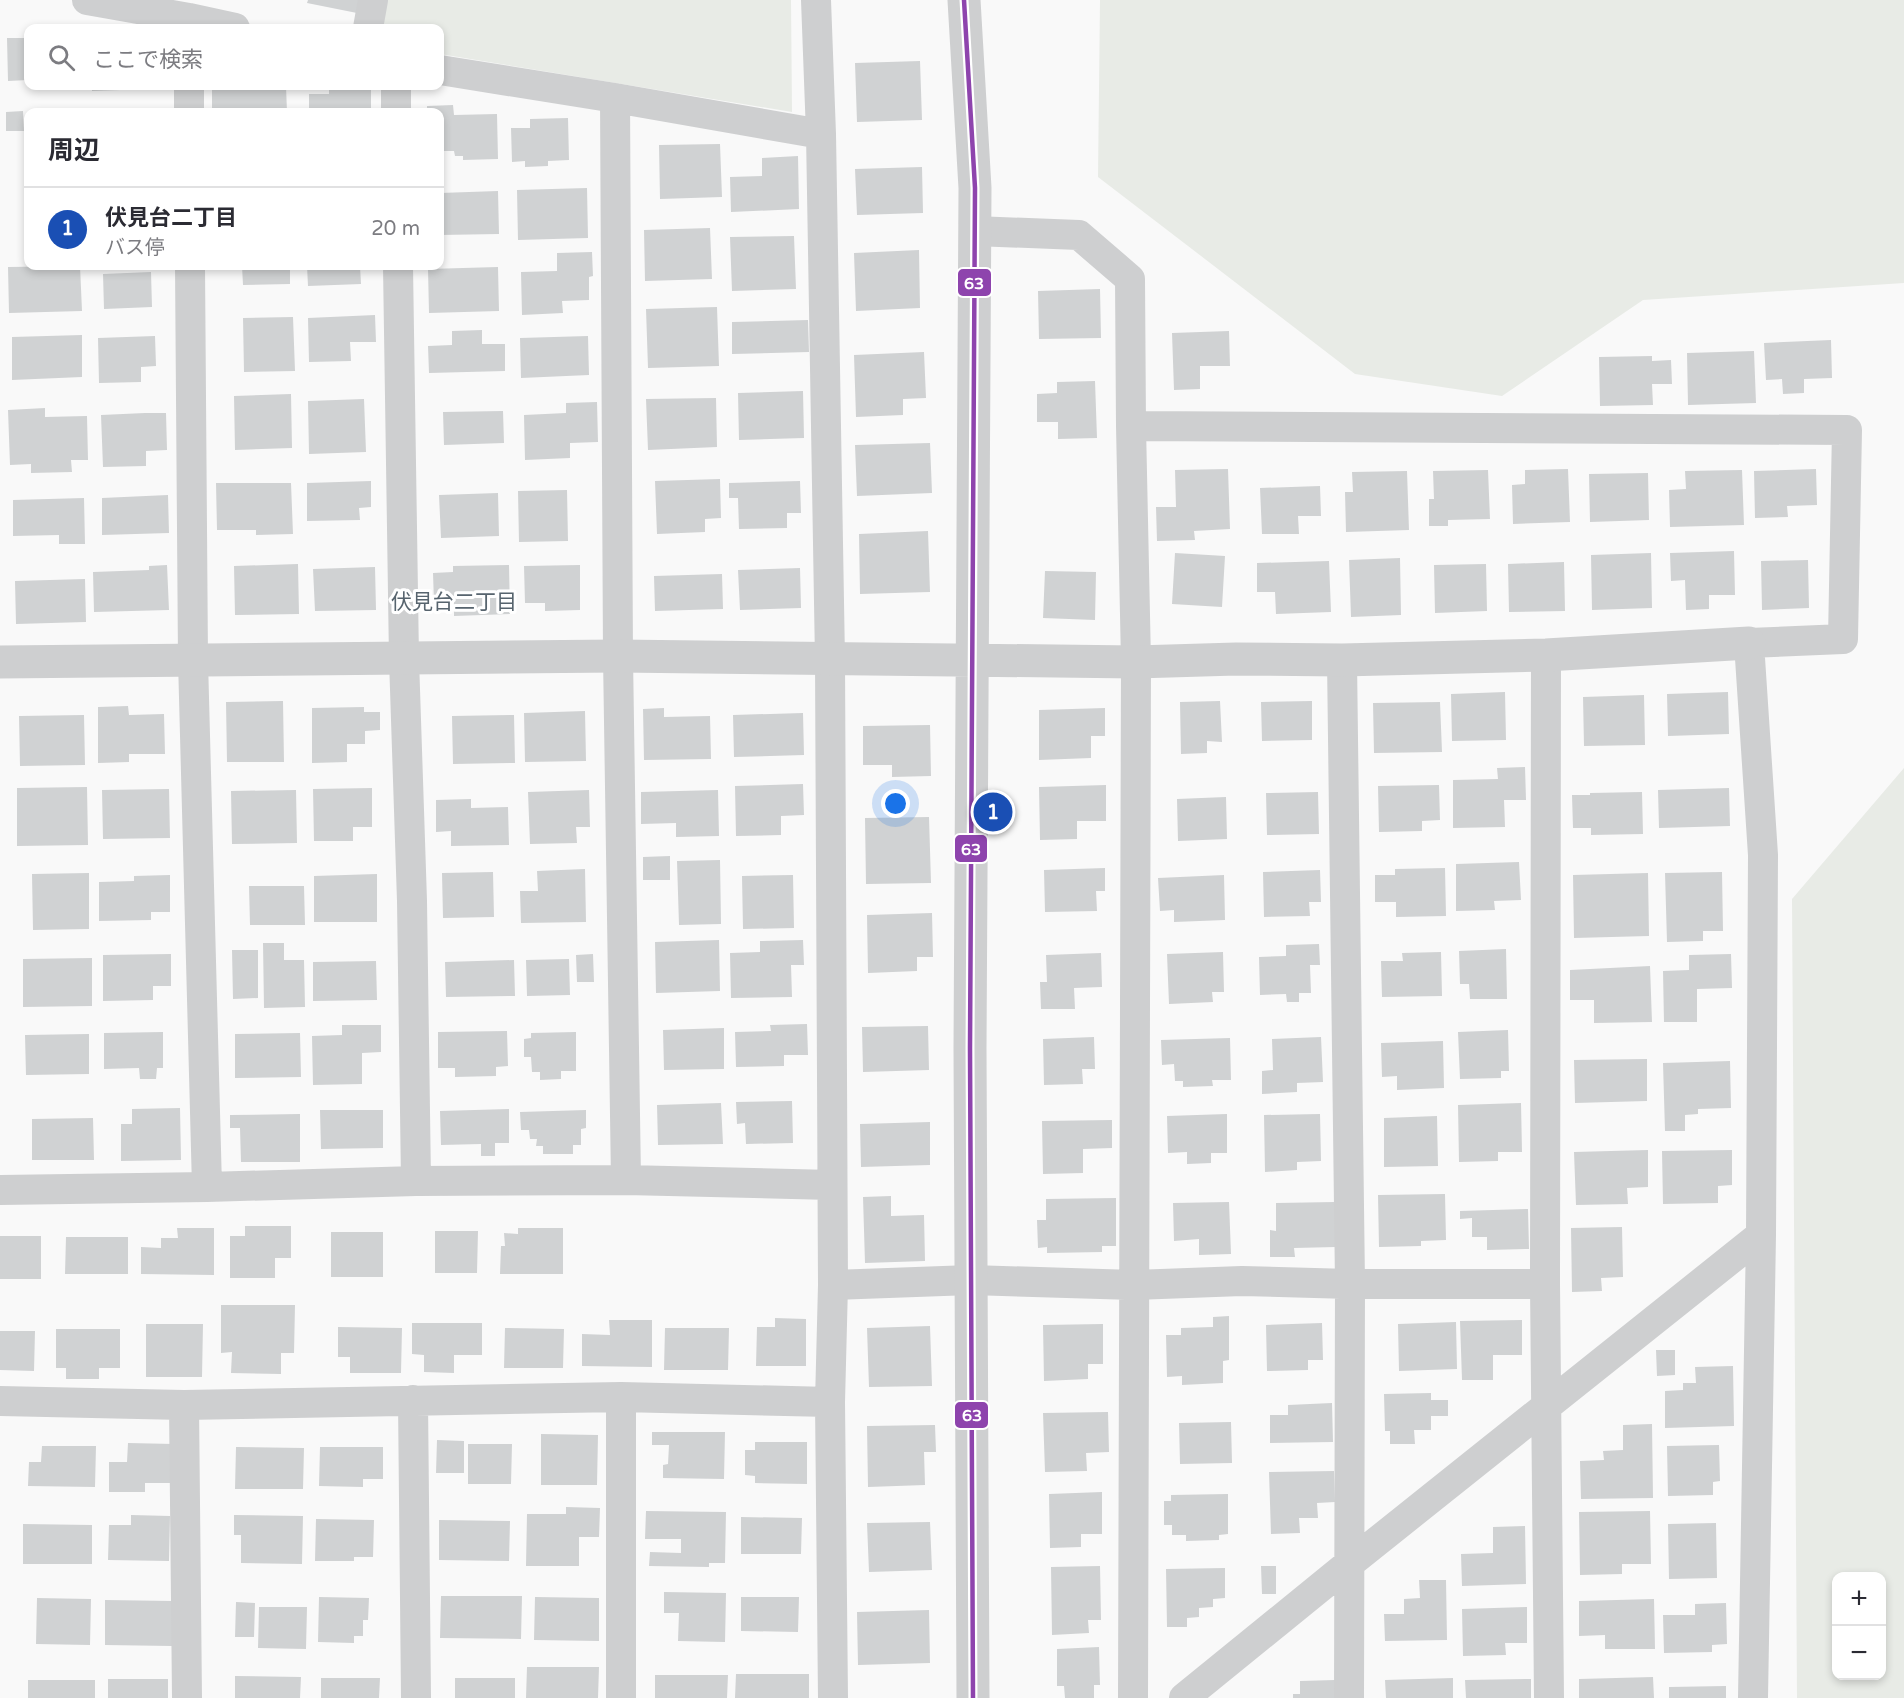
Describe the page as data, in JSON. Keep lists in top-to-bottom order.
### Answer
{
  "districts": ["伏見台二丁目"],
  "lines": ["transit line 63"],
  "page": {
    "search": "ここで検索",
    "heading": "周辺",
    "list": [
      {
        "mark": "1",
        "name": "伏見台二丁目",
        "note": "バス停",
        "value": "20 m"
      }
    ],
    "pins": "1",
    "map_buttons": ["+", "−"]
  }
}
